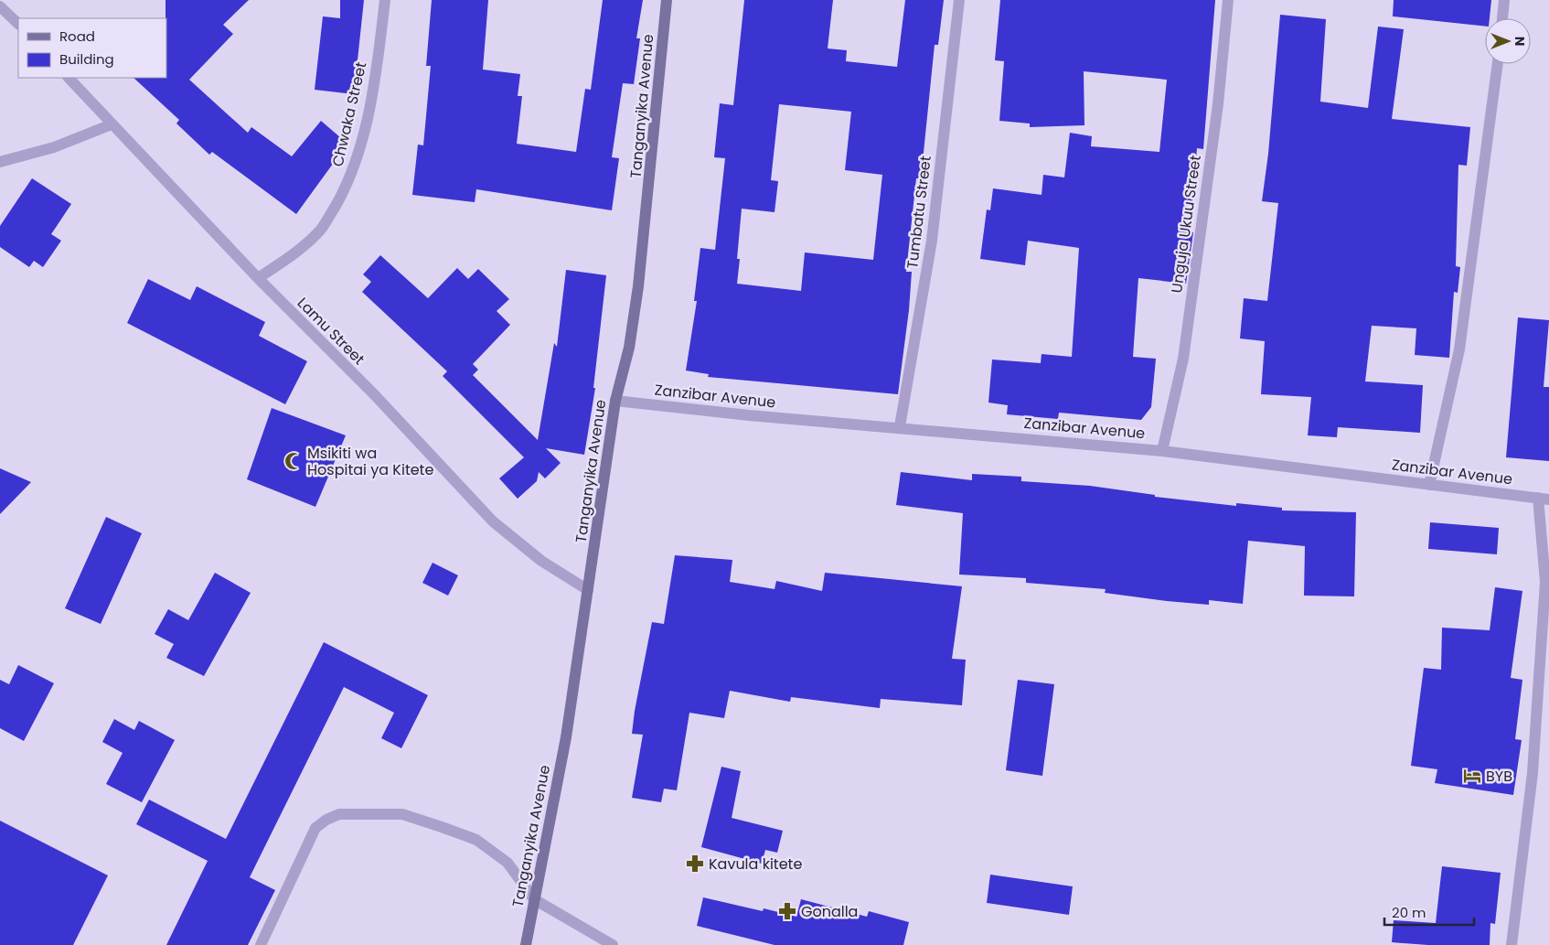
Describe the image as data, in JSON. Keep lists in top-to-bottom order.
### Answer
{
  "streets": {
    "main road": ["Tanganyika Avenue"],
    "street": [
      "Chwaka Street",
      "Tumbatu Street",
      "Unguja Ukuu Street",
      "Lamu Street",
      "Zanzibar Avenue"
    ]
  },
  "crossings": [
    ["Tanganyika Avenue", "Lamu Street"],
    ["Tanganyika Avenue", "Zanzibar Avenue"],
    ["Chwaka Street", "Lamu Street"],
    ["Tumbatu Street", "Zanzibar Avenue"],
    ["Unguja Ukuu Street", "Zanzibar Avenue"]
  ],
  "places": {
    "mosque": ["Msikiti wa Hospitai ya Kitete"],
    "hotel": ["BYB"],
    "pharmacy": ["Kavula kitete", "Gonalla"]
  },
  "legend": ["Road", "Building"],
  "scale_bar": "20 m",
  "north": "right"
}
